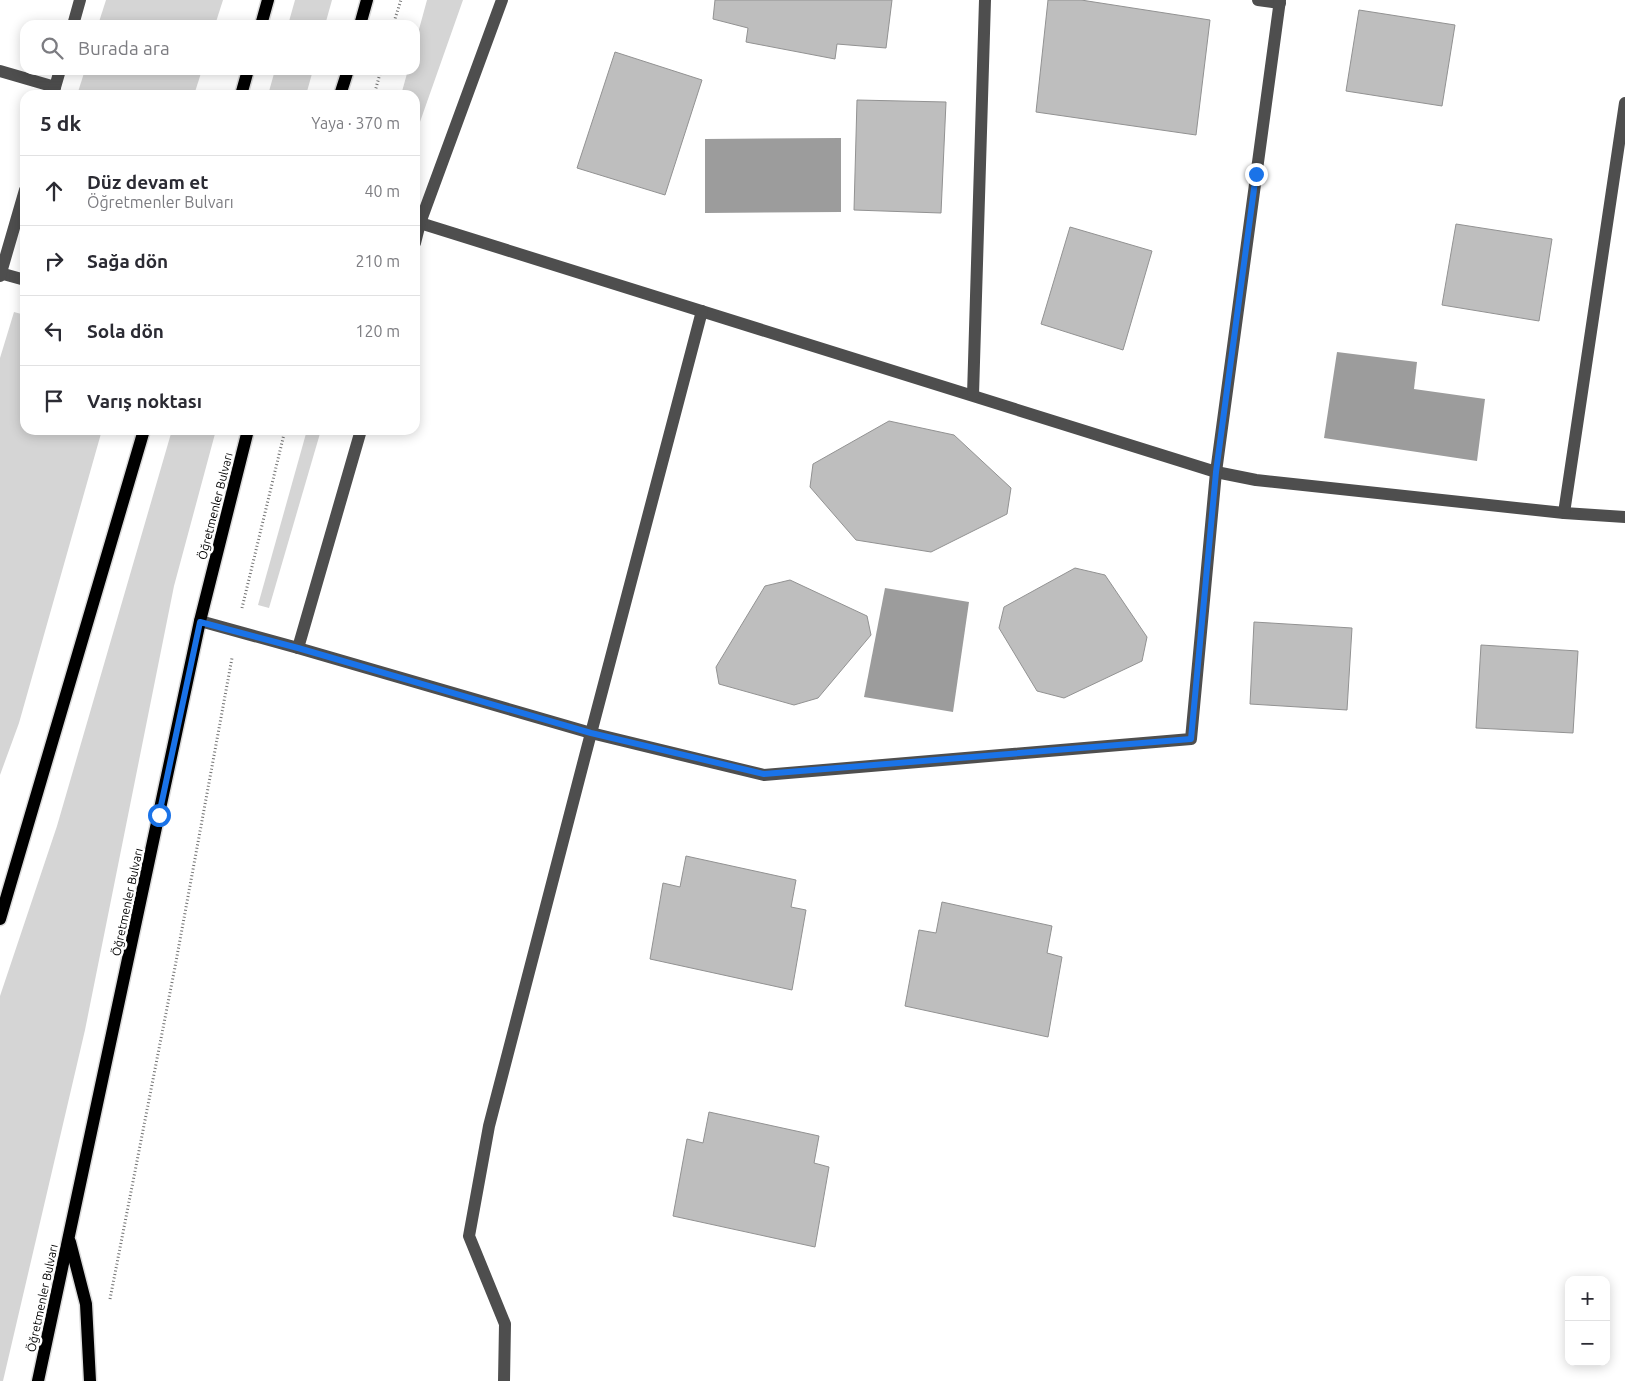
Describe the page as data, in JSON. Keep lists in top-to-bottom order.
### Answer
{
  "streets": {
    "main road": ["Öğretmenler Bulvarı"]
  },
  "page": {
    "search": "Burada ara",
    "heading": ["5 dk", "Yaya · 370 m"],
    "list": [
      ["Düz devam et", "Öğretmenler Bulvarı", "40 m"],
      ["Sağa dön", "210 m"],
      ["Sola dön", "120 m"],
      "Varış noktası"
    ],
    "map_buttons": ["+", "−"]
  }
}
